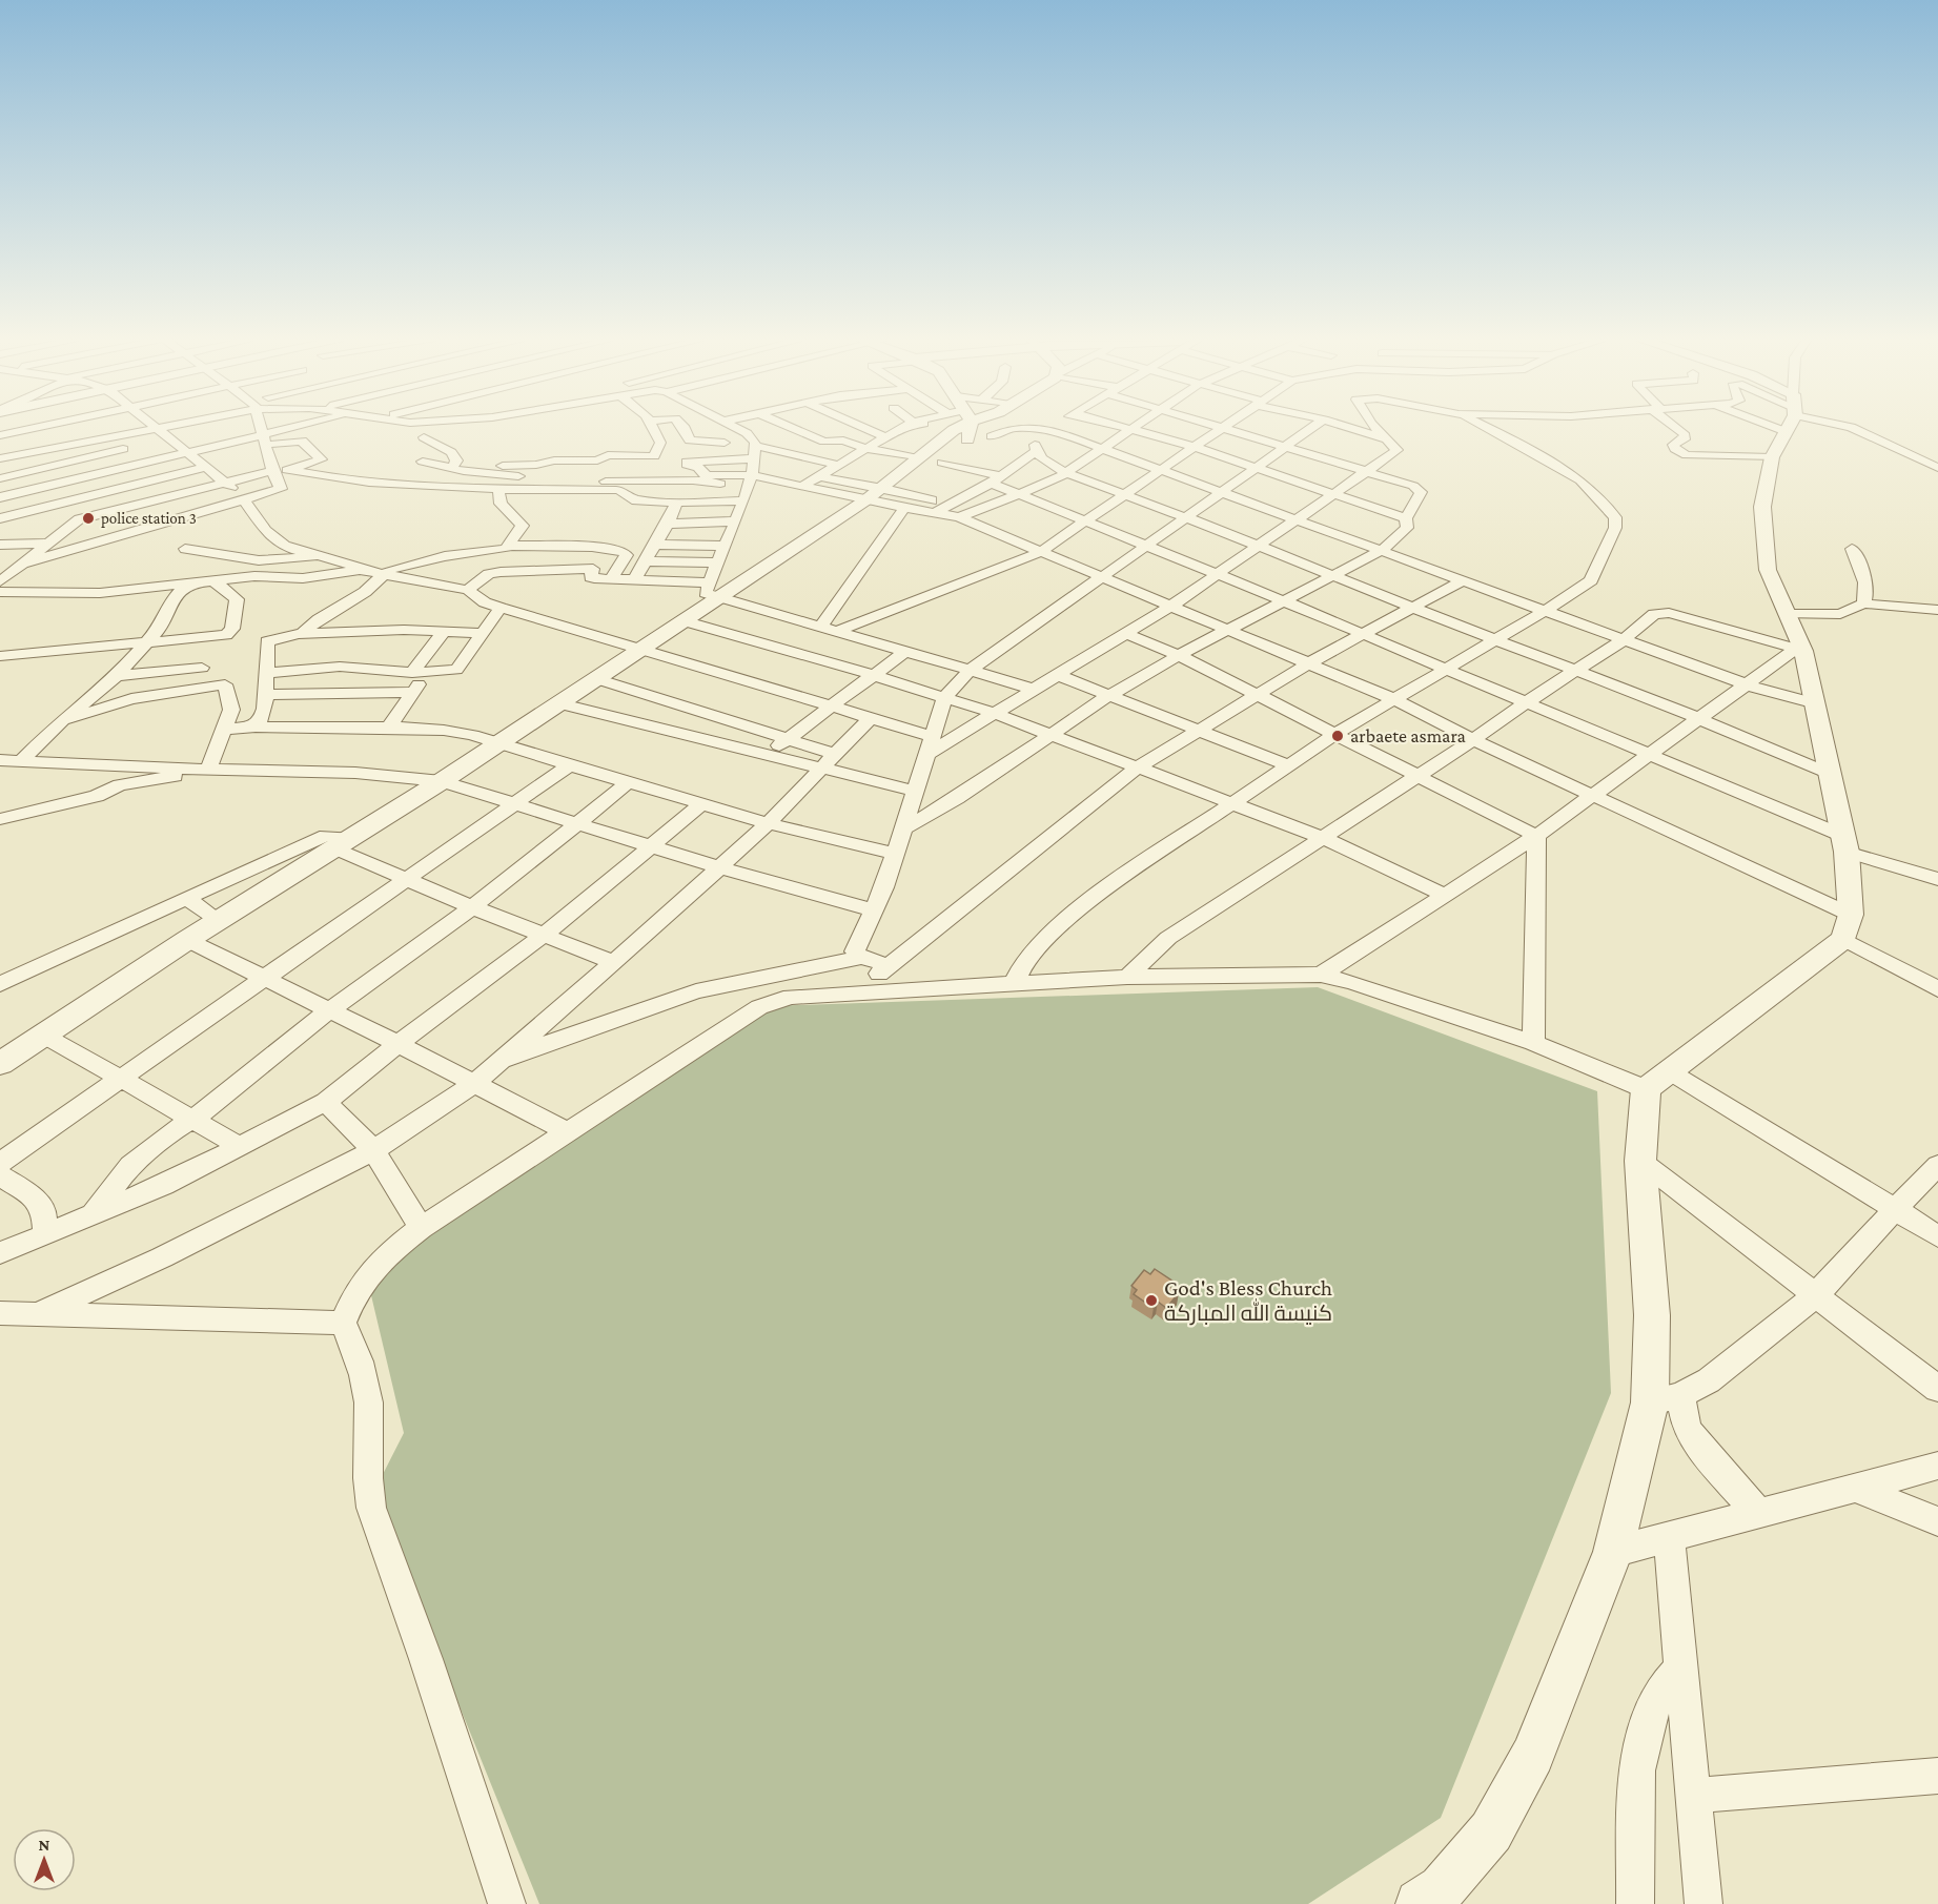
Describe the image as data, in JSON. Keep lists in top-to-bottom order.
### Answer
{
  "places": ["police station 3", "arbaete asmara", "God's Bless Church كنيسة الله المباركة"],
  "north": "top"
}
